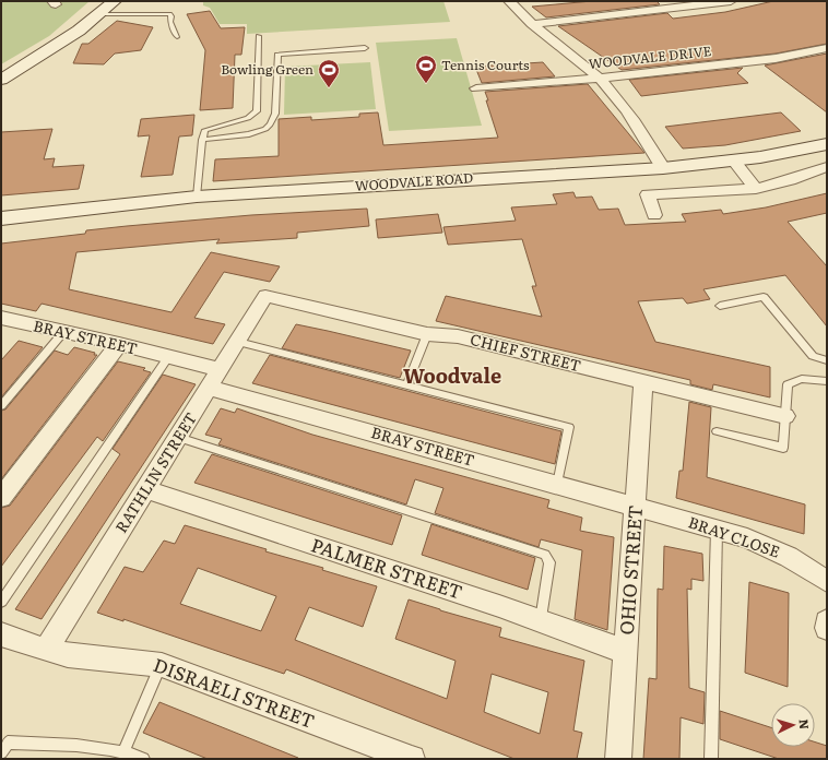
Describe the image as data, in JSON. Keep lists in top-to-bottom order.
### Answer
{
  "streets": {
    "main road": ["WOODVALE ROAD"],
    "street": [
      "WOODVALE DRIVE",
      "BRAY STREET",
      "CHIEF STREET",
      "RATHLIN STREET",
      "BRAY CLOSE",
      "PALMER STREET",
      "OHIO STREET",
      "DISRAELI STREET"
    ]
  },
  "crossings": [
    ["BRAY STREET", "RATHLIN STREET"],
    ["BRAY STREET", "BRAY CLOSE"],
    ["BRAY STREET", "OHIO STREET"],
    ["CHIEF STREET", "RATHLIN STREET"],
    ["CHIEF STREET", "OHIO STREET"],
    ["RATHLIN STREET", "PALMER STREET"],
    ["RATHLIN STREET", "DISRAELI STREET"],
    ["BRAY CLOSE", "OHIO STREET"],
    ["PALMER STREET", "OHIO STREET"]
  ],
  "districts": ["Woodvale"],
  "places": {
    "sports": ["Tennis Courts", "Bowling Green"]
  },
  "north": "right"
}
